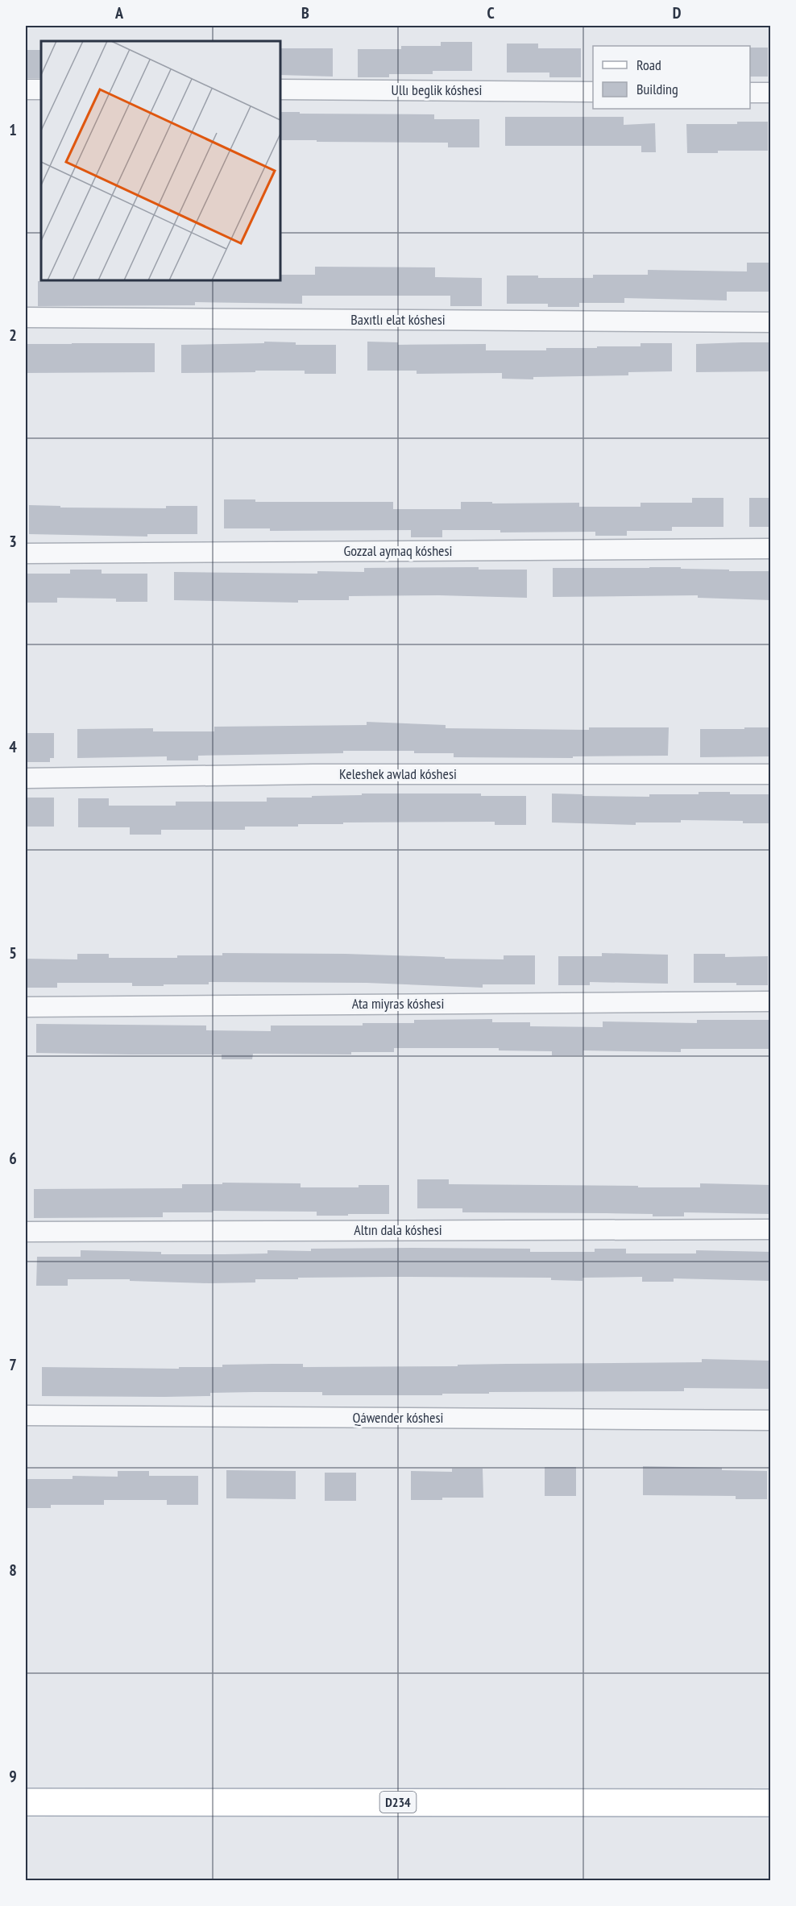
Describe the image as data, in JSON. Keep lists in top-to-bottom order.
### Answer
{
  "streets": {
    "main road": ["D234"],
    "street": [
      "Ullı beglik kóshesi",
      "Baxıtlı elat kóshesi",
      "Gozzal aymaq kóshesi",
      "Keleshek awlad kóshesi",
      "Ata miyras kóshesi",
      "Altın dala kóshesi",
      "Qáwender kóshesi"
    ]
  },
  "legend": ["Road", "Building"],
  "grid": {
    "columns": [
      "A",
      "B",
      "C",
      "D"
    ],
    "rows": [
      "1",
      "2",
      "3",
      "4",
      "5",
      "6",
      "7",
      "8",
      "9"
    ]
  }
}
